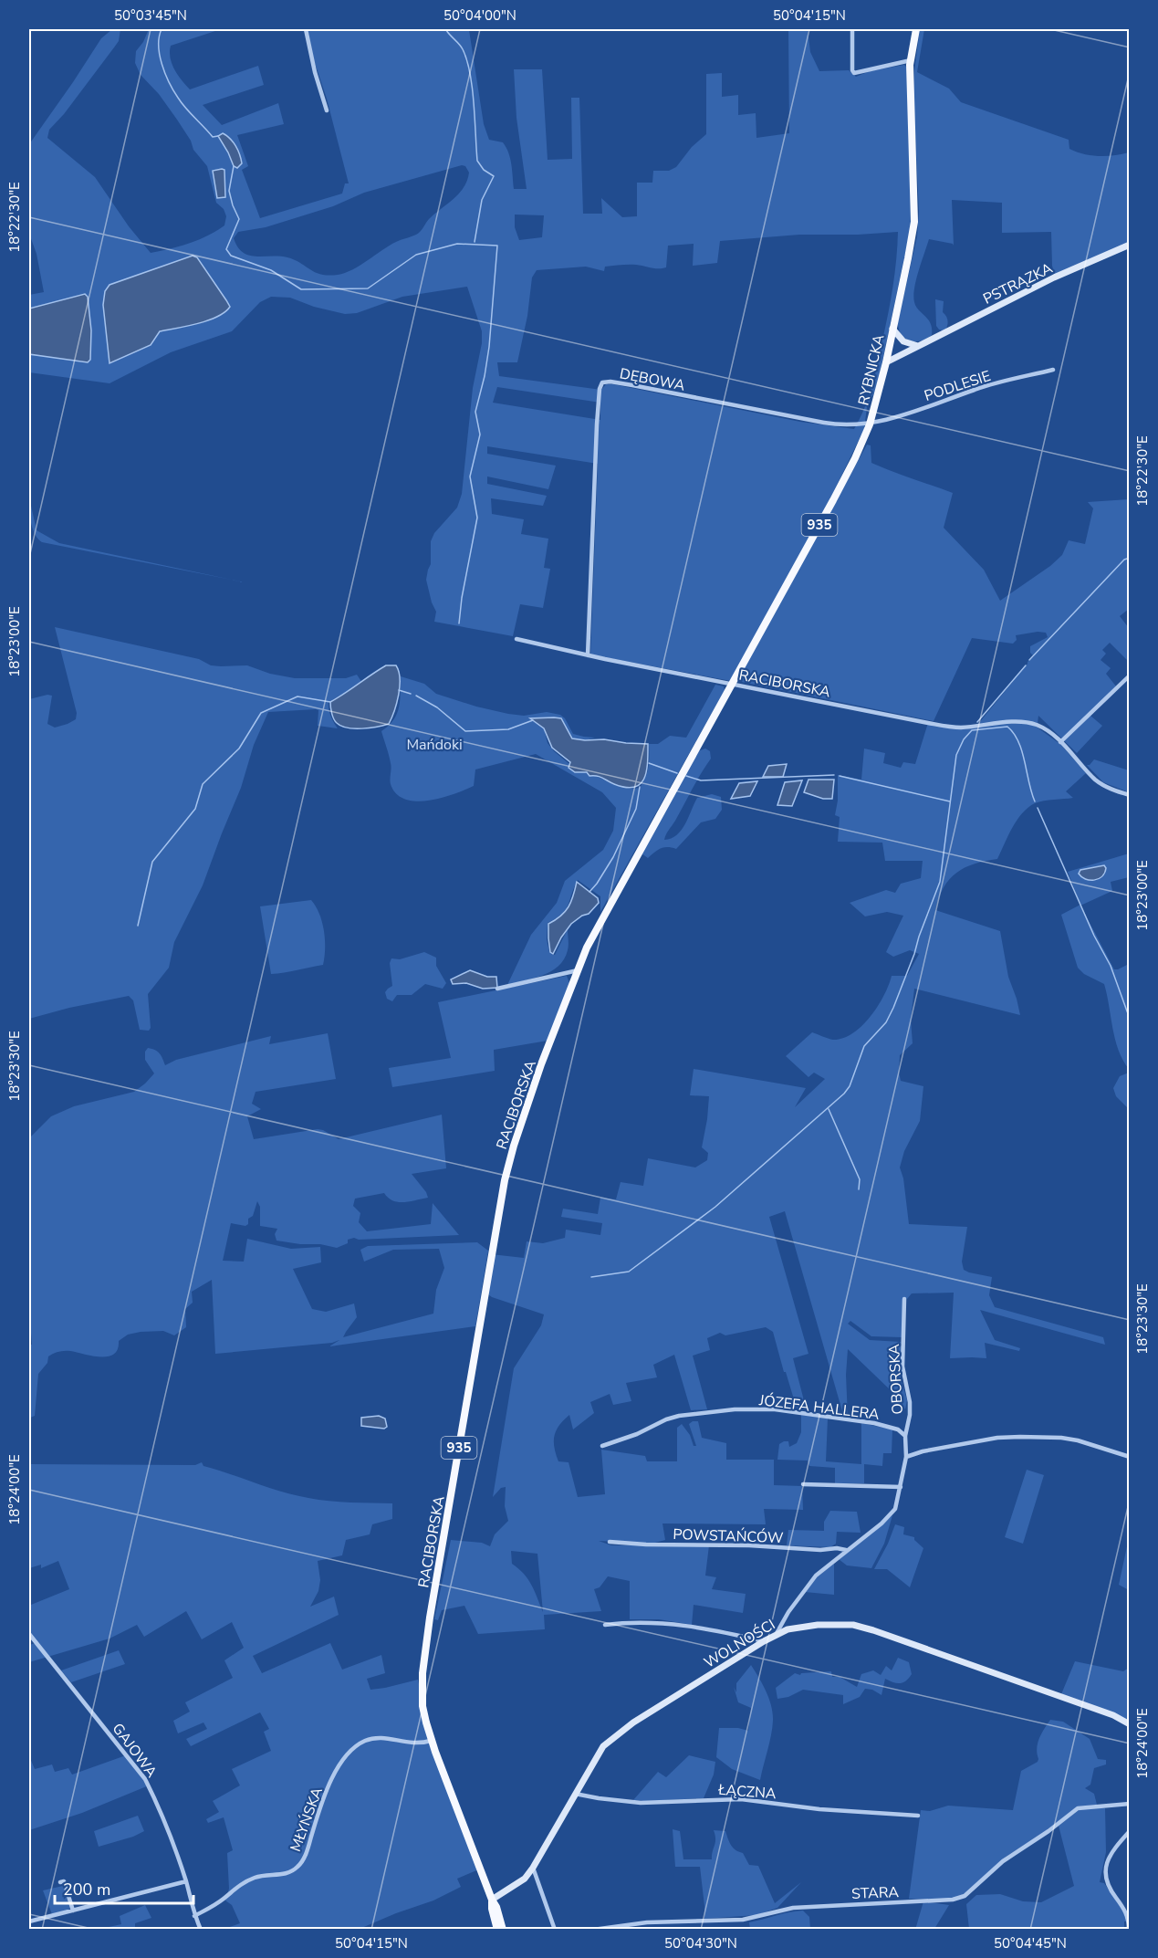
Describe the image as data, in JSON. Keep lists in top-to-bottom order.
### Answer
{
  "streets": {
    "main road": ["RYBNICKA", "935", "RACIBORSKA"],
    "street": [
      "PSTRĄZKA",
      "DĘBOWA",
      "PODLESIE",
      "OBORSKA",
      "JÓZEFA HALLERA",
      "POWSTAŃCÓW",
      "WOLNOŚCI",
      "GAJOWA",
      "ŁĄCZNA",
      "MŁYŃSKA",
      "STARA"
    ]
  },
  "crossings": [
    ["PSTRĄZKA", "RYBNICKA"],
    ["RYBNICKA", "DĘBOWA"],
    ["RYBNICKA", "PODLESIE"],
    ["RYBNICKA", "RACIBORSKA"],
    ["DĘBOWA", "PODLESIE"],
    ["RACIBORSKA", "WOLNOŚCI"],
    ["RACIBORSKA", "MŁYŃSKA"],
    ["OBORSKA", "JÓZEFA HALLERA"],
    ["WOLNOŚCI", "ŁĄCZNA"],
    ["GAJOWA", "MŁYŃSKA"]
  ],
  "parks": ["Mańdoki"],
  "scale_bar": "200 m",
  "coordinates": [
    "50°03'45\"N",
    "50°04'00\"N",
    "50°04'15\"N",
    "18°22'30\"E",
    "18°23'00\"E",
    "18°23'30\"E",
    "18°24'00\"E",
    "50°04'30\"N",
    "50°04'45\"N"
  ]
}
